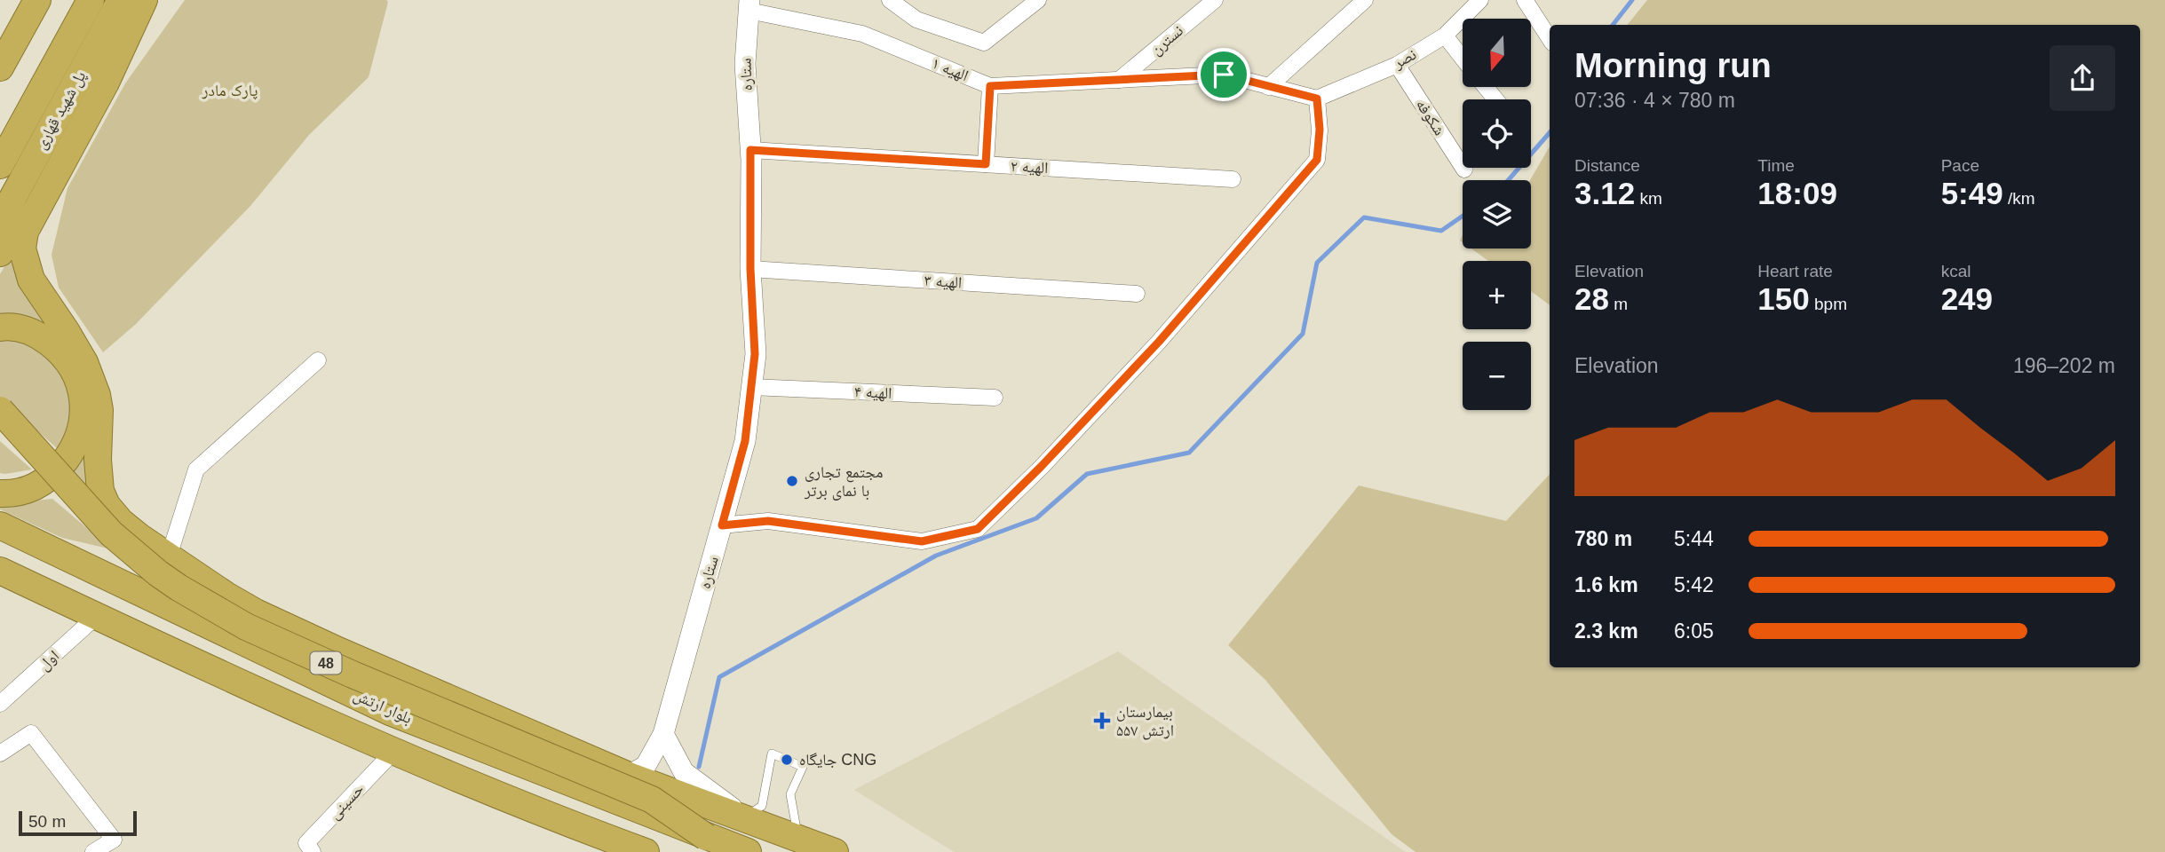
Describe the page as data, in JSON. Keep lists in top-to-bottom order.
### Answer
{
  "streets": {
    "highway": ["پل شهید قهاری", "48", "بلوار ارتش"],
    "street": [
      "نسترن",
      "نصر",
      "الهیه ۱",
      "ستاره",
      "شکوفه",
      "الهیه ۲",
      "الهیه ۳",
      "الهیه ۴",
      "اول",
      "حسینی"
    ]
  },
  "crossings": [
    ["نسترن", "الهیه ۱"],
    ["نصر", "الهیه ۱"],
    ["نصر", "شکوفه"],
    ["الهیه ۱", "ستاره"],
    ["ستاره", "الهیه ۲"],
    ["ستاره", "الهیه ۳"],
    ["ستاره", "الهیه ۴"],
    ["48", "بلوار ارتش"]
  ],
  "parks": ["پارک مادر"],
  "places": {
    "other": ["مجتمع تجاری با نمای برتر", "جایگاه CNG"],
    "health": ["بیمارستان ۵۵۷ ارتش"]
  },
  "scale_bar": "50 m",
  "north": "bottom",
  "page": {
    "map_buttons": ["+", "−"],
    "heading": ["Morning run", "07:36 · 4 × 780 m"],
    "stats": [
      ["Distance", "3.12 km"],
      ["Time", "18:09"],
      ["Pace", "5:49 /km"],
      ["Elevation", "28 m"],
      ["Heart rate", "150 bpm"],
      ["kcal", "249"]
    ],
    "chart": ["Elevation", "196–202 m"],
    "list": [
      {
        "name": "780 m",
        "note": "5:44"
      },
      {
        "name": "1.6 km",
        "note": "5:42"
      },
      {
        "name": "2.3 km",
        "note": "6:05"
      }
    ],
    "scale": "50 m"
  }
}
